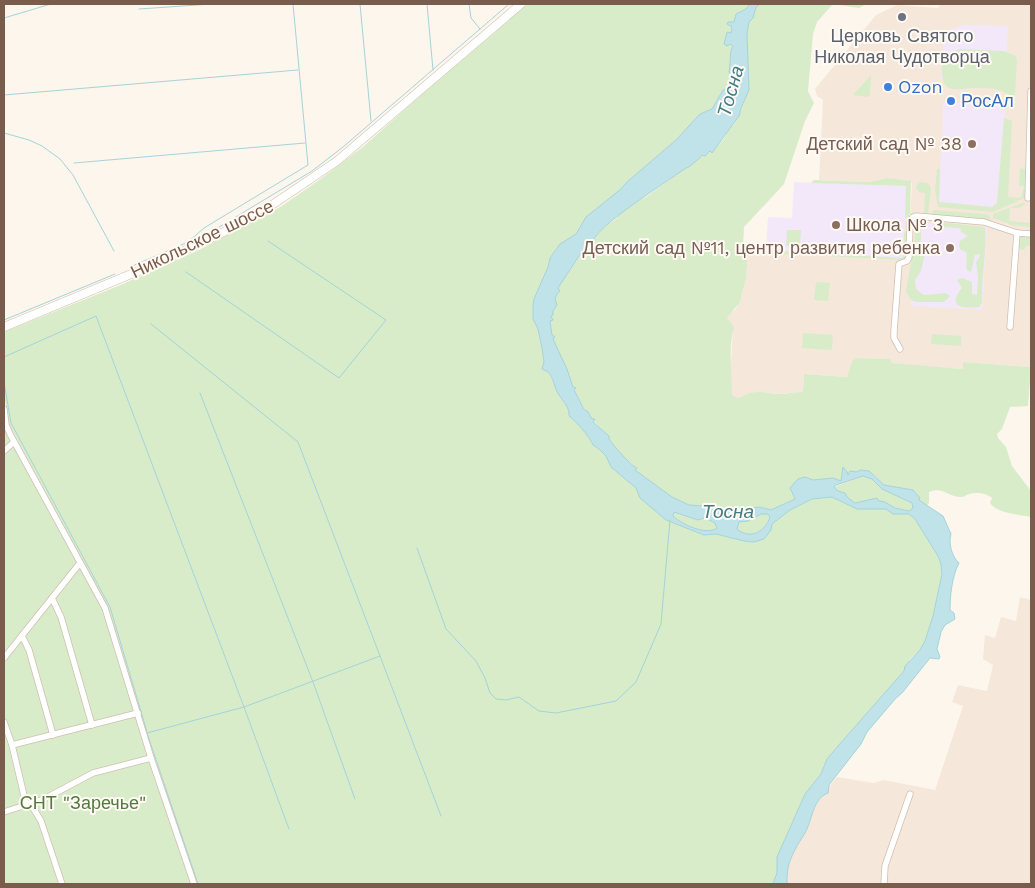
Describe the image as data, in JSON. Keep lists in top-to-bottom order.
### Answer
{
  "streets": {
    "main road": ["Никольское шоссе"]
  },
  "water": ["Тосна"],
  "parks": ["СНТ \"Заречье\""],
  "places": [
    "Церковь Святого Николая Чудотворца",
    "Ozon",
    "РосАл",
    "Детский сад № 38",
    "Школа № 3",
    "Детский сад №11, центр развития ребенка"
  ]
}
